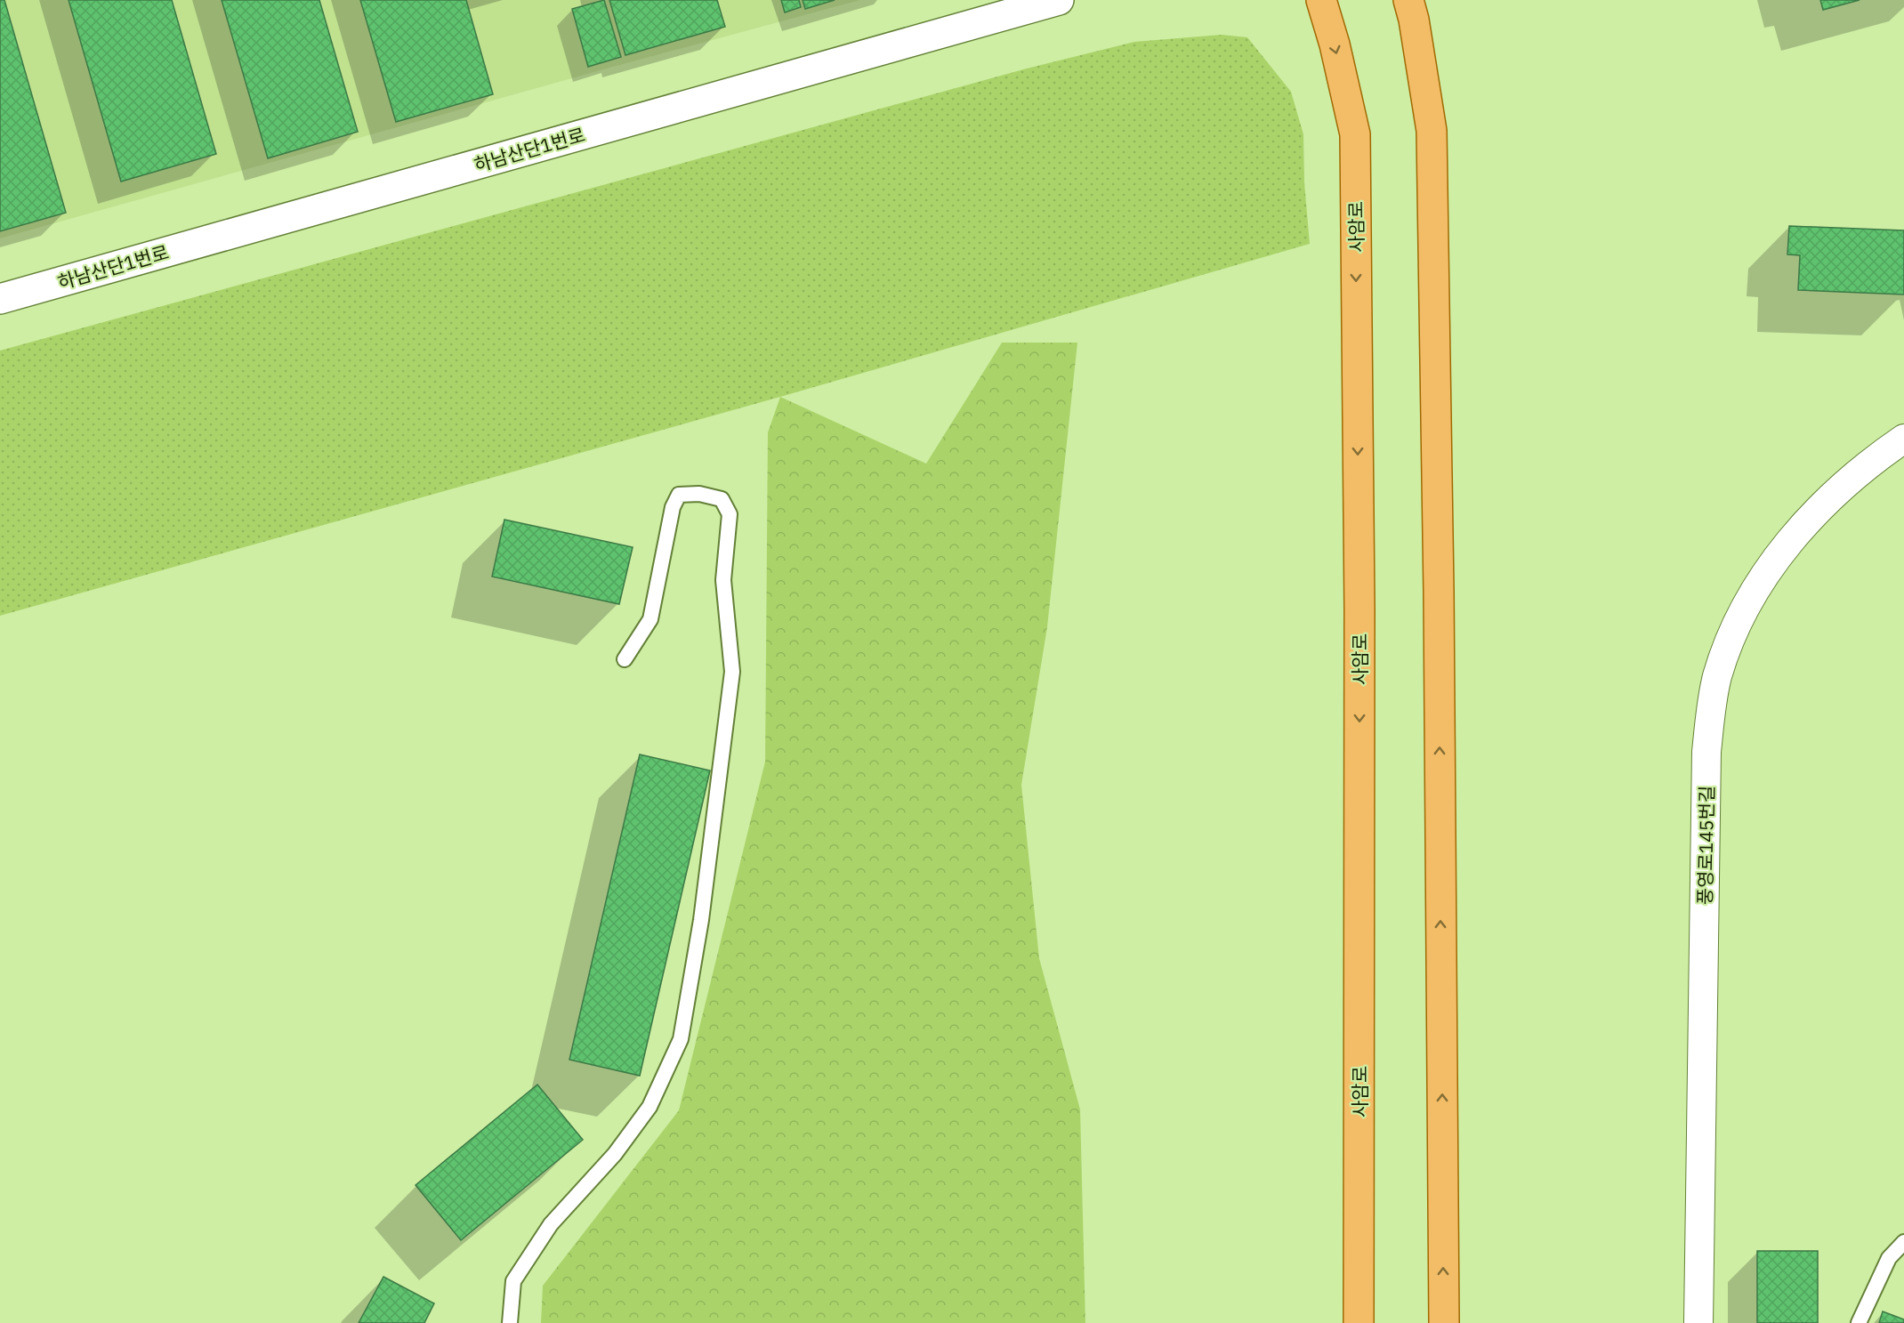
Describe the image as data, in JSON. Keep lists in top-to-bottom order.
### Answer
{
  "streets": {
    "main road": ["사암로"],
    "street": ["하남산단1번로", "풍영로145번길"]
  }
}
